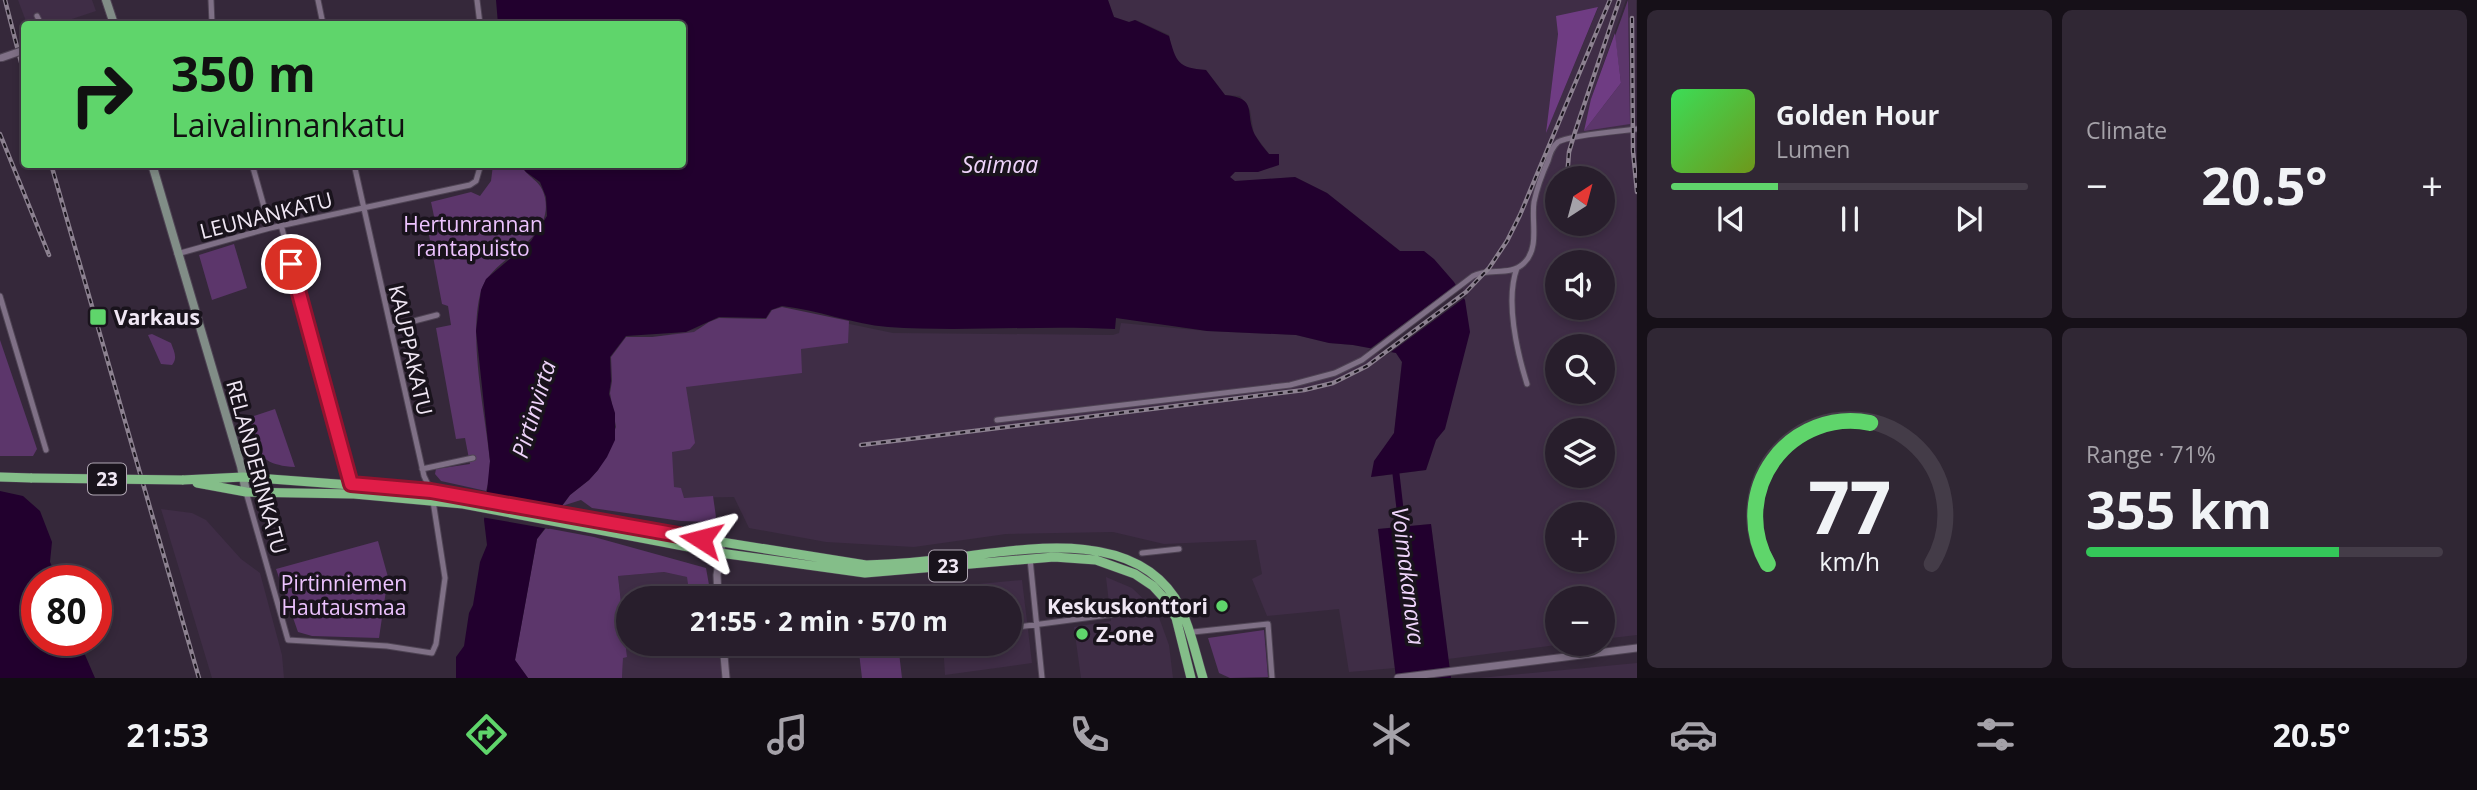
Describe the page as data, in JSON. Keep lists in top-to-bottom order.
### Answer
{
  "streets": {
    "highway": ["23"],
    "main road": ["RELANDERINKATU"],
    "street": ["LEUNANKATU", "KAUPPAKATU"]
  },
  "crossings": [
    ["LEUNANKATU", "KAUPPAKATU"],
    ["LEUNANKATU", "RELANDERINKATU"],
    ["KAUPPAKATU", "RELANDERINKATU"],
    ["KAUPPAKATU", "23"],
    ["RELANDERINKATU", "23"]
  ],
  "water": ["Saimaa", "Pirtinvirta", "Voimakanava"],
  "parks": ["Hertunrannan rantapuisto", "Pirtinniemen Hautausmaa"],
  "places": {
    "transit": ["Varkaus"],
    "other": ["Keskuskonttori", "Z-one"]
  },
  "north": "top right",
  "page": {
    "tile": [
      "Climate",
      ["Range · 71%", "355 km"]
    ],
    "turn": ["350 m", "Laivalinnankatu"],
    "song": ["Golden Hour", "Lumen"],
    "heat": ["−", "20.5°", "+"],
    "map_buttons": ["+", "−"],
    "limit": "80",
    "trip": "21:55 · 2 min · 570 m",
    "tabs": ["21:53", "20.5°"],
    "gauge": ["77", "km/h"]
  }
}
